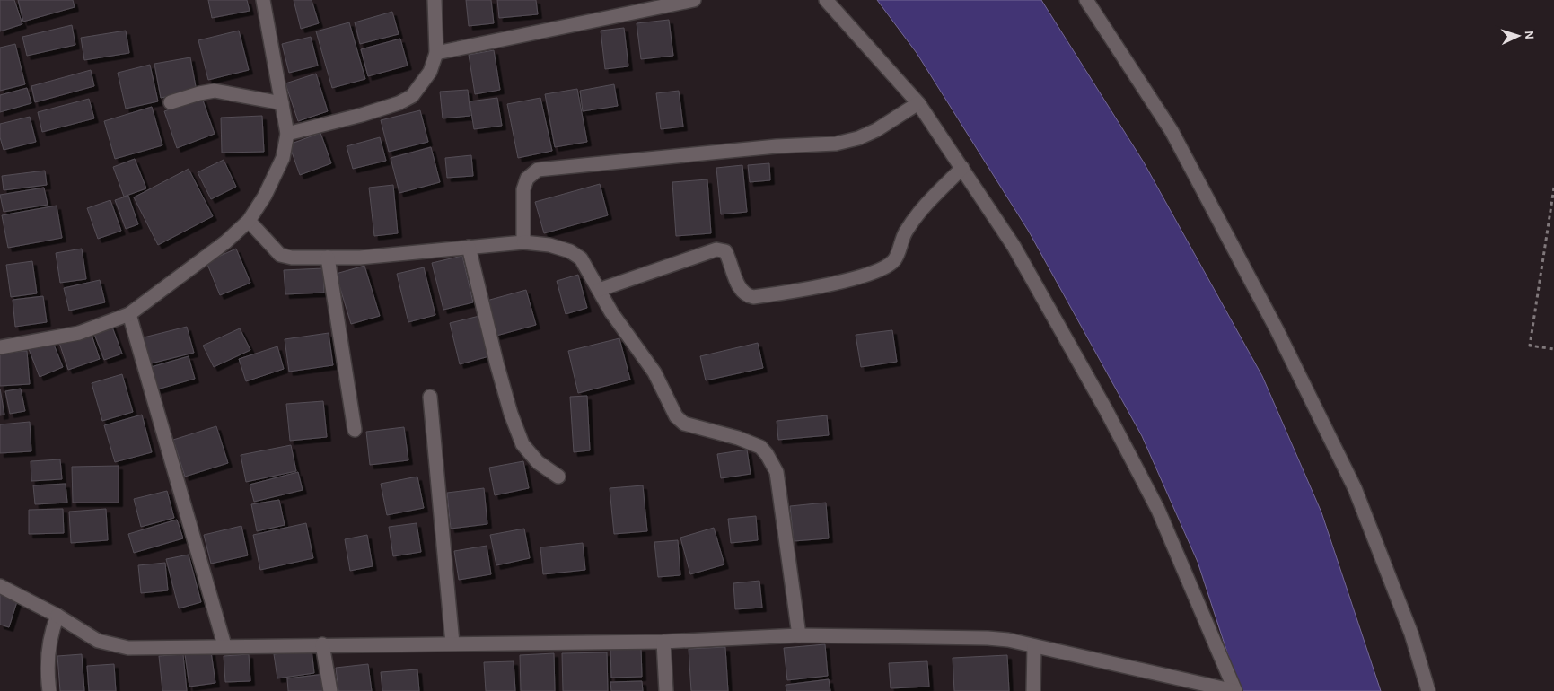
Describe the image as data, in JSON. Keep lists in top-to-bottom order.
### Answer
{
  "north": "right"
}
